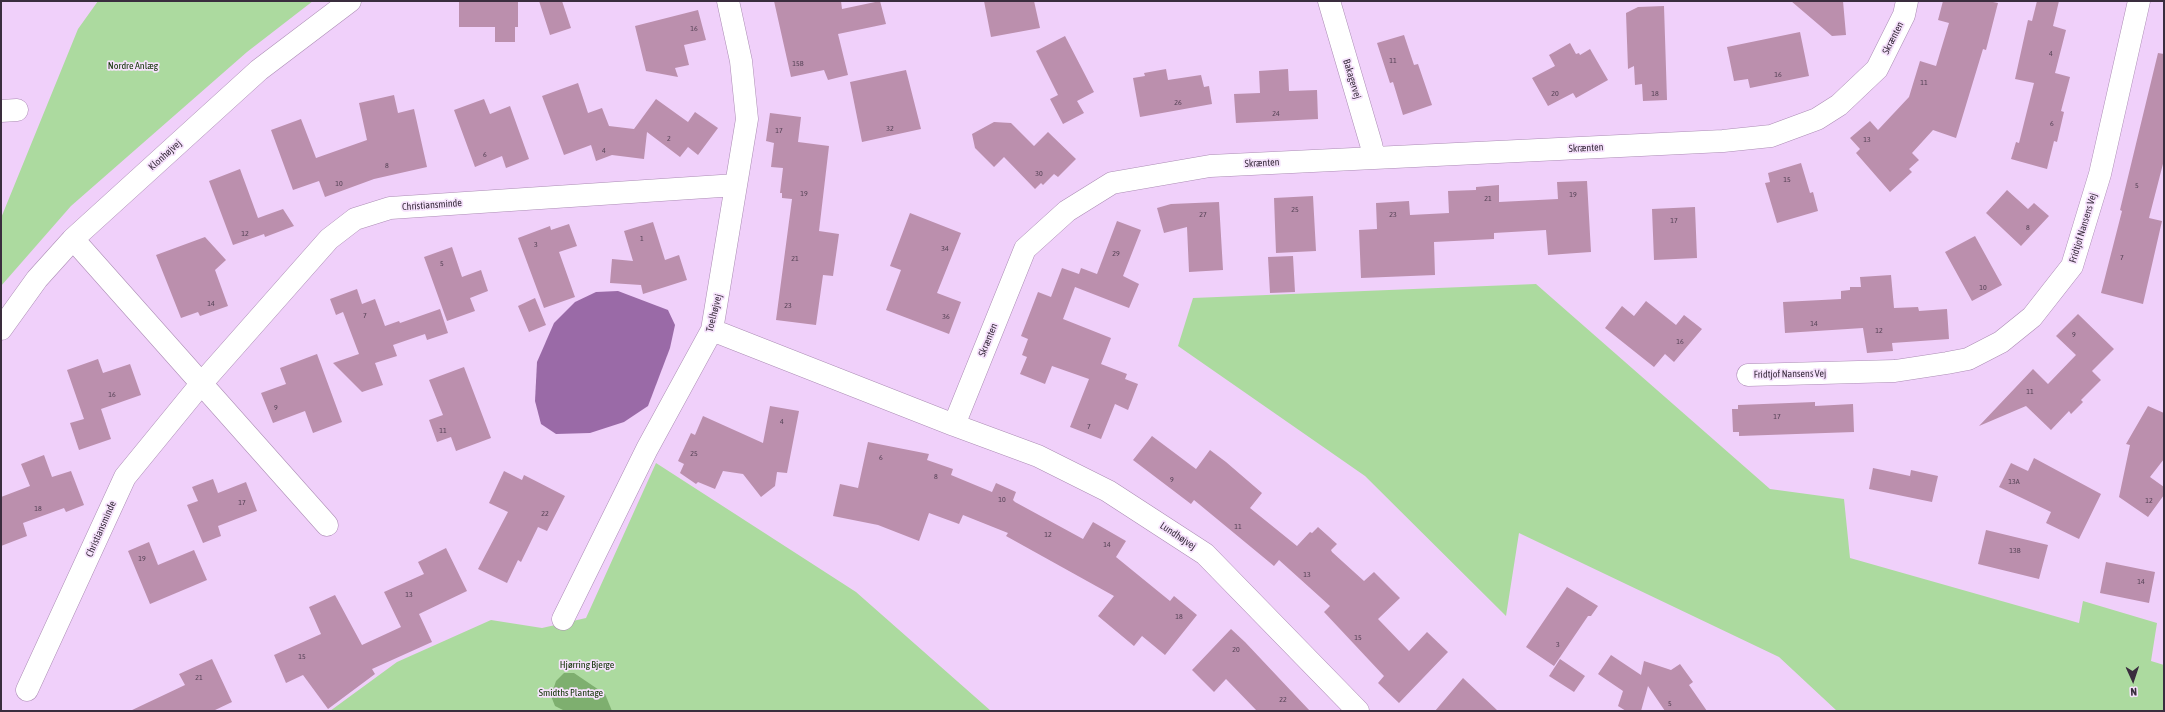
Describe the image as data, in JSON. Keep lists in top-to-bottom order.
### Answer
{
  "streets": {
    "street": [
      "Skrænten",
      "Bakagervej",
      "Klonhøjvej",
      "Christiansminde",
      "Fridtjof Nansens Vej",
      "Toelhøjvej",
      "Lundhøjvej"
    ]
  },
  "crossings": [
    ["Skrænten", "Bakagervej"],
    ["Skrænten", "Lundhøjvej"],
    ["Christiansminde", "Toelhøjvej"]
  ],
  "parks": ["Nordre Anlæg", "Hjørring Bjerge", "Smidths Plantage"],
  "house_numbers": [
    "16",
    "4",
    "11",
    "15B",
    "16",
    "11",
    "20",
    "18",
    "26",
    "24",
    "6",
    "32",
    "17",
    "2",
    "13",
    "4",
    "6",
    "8",
    "30",
    "15",
    "10",
    "5",
    "19",
    "19",
    "21",
    "25",
    "27",
    "23",
    "17",
    "8",
    "12",
    "1",
    "3",
    "34",
    "29",
    "7",
    "21",
    "5",
    "10",
    "14",
    "23",
    "7",
    "36",
    "14",
    "12",
    "9",
    "16",
    "11",
    "16",
    "9",
    "17",
    "4",
    "7",
    "11",
    "25",
    "6",
    "8",
    "9",
    "13A",
    "10",
    "12",
    "17",
    "18",
    "22",
    "11",
    "12",
    "14",
    "13B",
    "19",
    "13",
    "14",
    "13",
    "18",
    "15",
    "3",
    "20",
    "15",
    "21",
    "22",
    "5"
  ],
  "north": "bottom"
}
